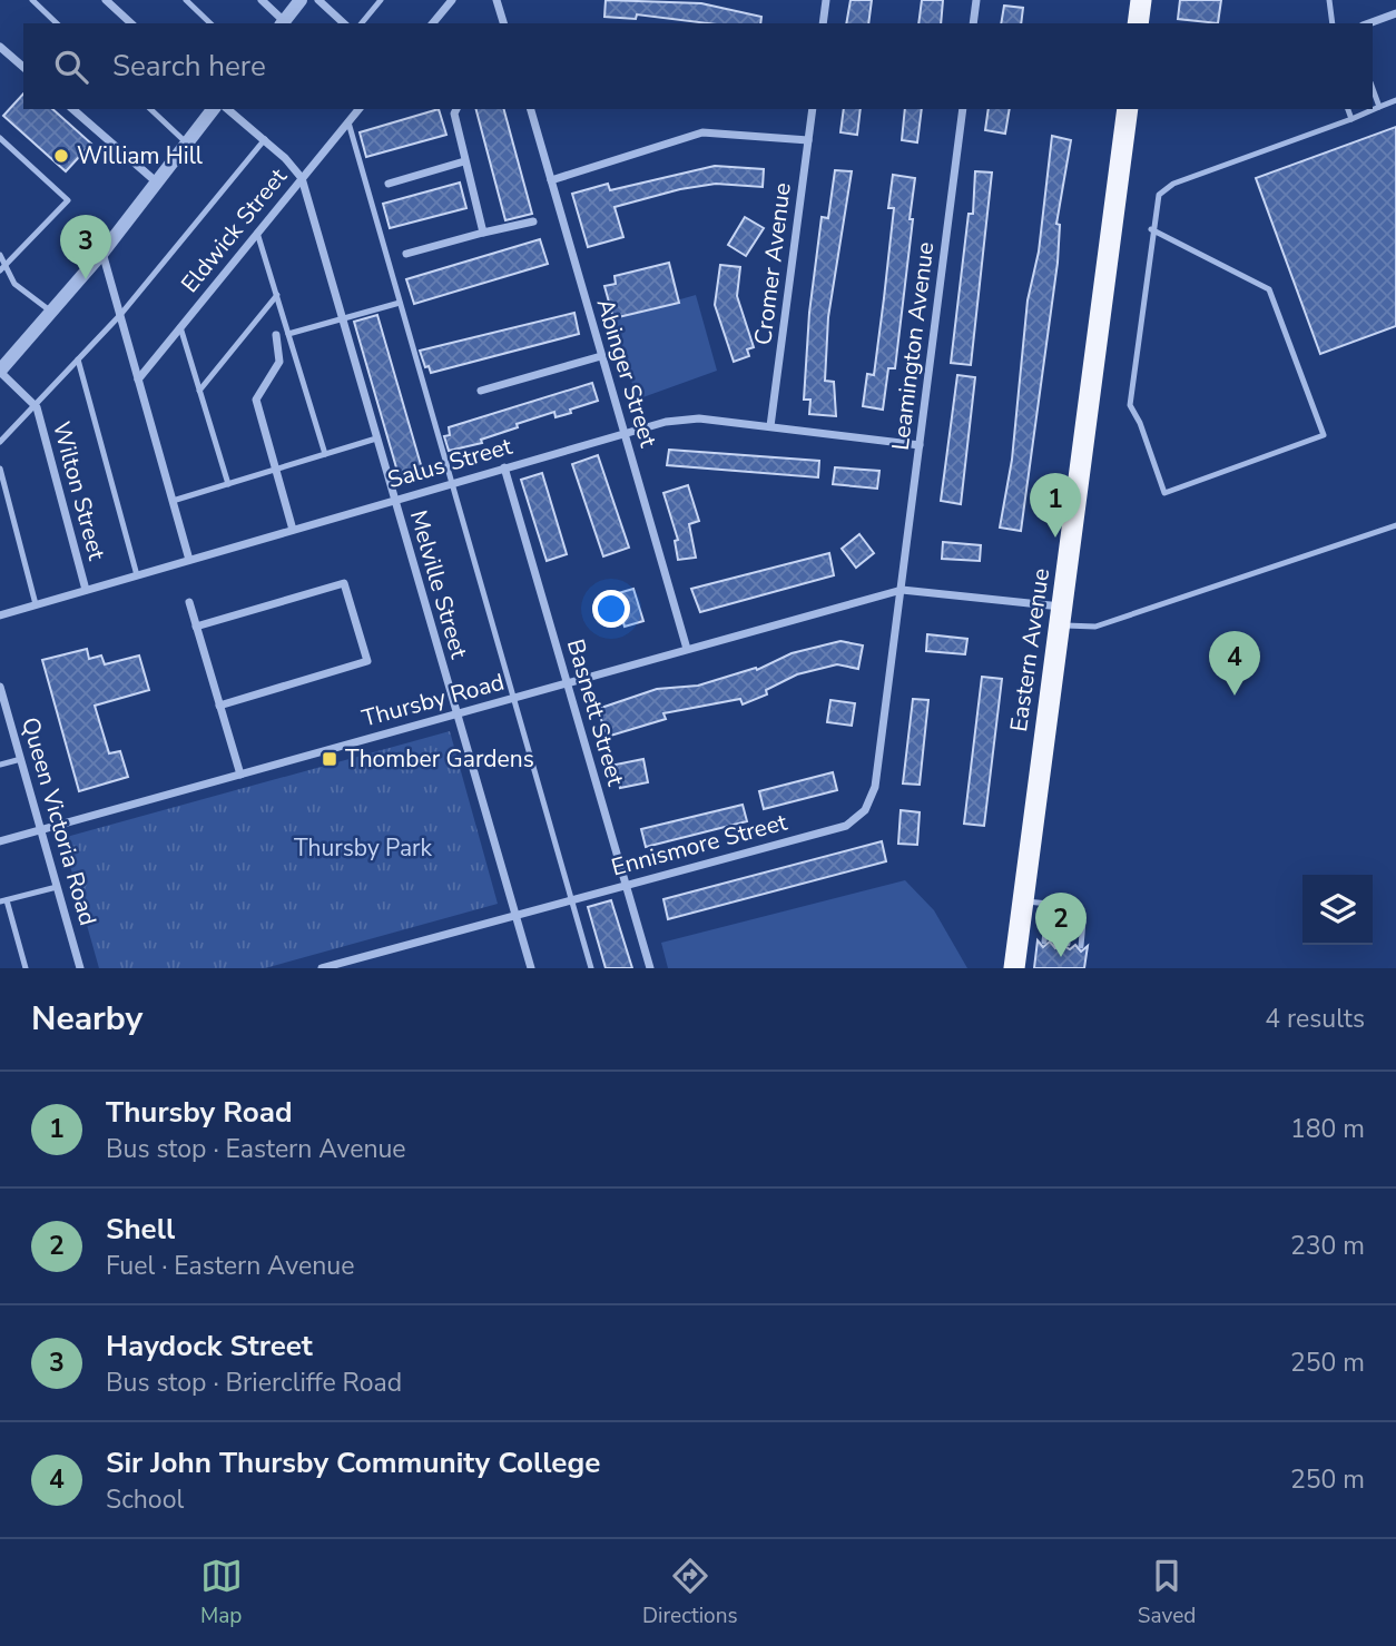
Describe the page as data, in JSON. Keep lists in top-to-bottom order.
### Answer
{
  "streets": {
    "highway": ["Eastern Avenue"],
    "street": [
      "Eldwick Street",
      "Cromer Avenue",
      "Leamington Avenue",
      "Abinger Street",
      "Salus Street",
      "Wilton Street",
      "Melville Street",
      "Thursby Road",
      "Basnett Street",
      "Queen Victoria Road",
      "Ennismore Street"
    ]
  },
  "crossings": [
    ["Eldwick Street", "Melville Street"],
    ["Cromer Avenue", "Salus Street"],
    ["Leamington Avenue", "Salus Street"],
    ["Leamington Avenue", "Thursby Road"],
    ["Leamington Avenue", "Ennismore Street"],
    ["Abinger Street", "Salus Street"],
    ["Abinger Street", "Thursby Road"],
    ["Salus Street", "Wilton Street"],
    ["Salus Street", "Melville Street"],
    ["Salus Street", "Basnett Street"],
    ["Melville Street", "Thursby Road"],
    ["Melville Street", "Ennismore Street"],
    ["Eastern Avenue", "Thursby Road"],
    ["Thursby Road", "Basnett Street"],
    ["Thursby Road", "Queen Victoria Road"],
    ["Thursby Road", "Ennismore Street"],
    ["Basnett Street", "Ennismore Street"]
  ],
  "parks": ["Thursby Park"],
  "places": {
    "other": ["William Hill"],
    "transit": ["Thomber Gardens"]
  },
  "page": {
    "search": "Search here",
    "pins": [
      "3",
      "1",
      "4",
      "2"
    ],
    "heading": ["Nearby", "4 results"],
    "list": [
      {
        "mark": "1",
        "name": "Thursby Road",
        "note": "Bus stop · Eastern Avenue",
        "value": "180 m"
      },
      {
        "mark": "2",
        "name": "Shell",
        "note": "Fuel · Eastern Avenue",
        "value": "230 m"
      },
      {
        "mark": "3",
        "name": "Haydock Street",
        "note": "Bus stop · Briercliffe Road",
        "value": "250 m"
      },
      {
        "mark": "4",
        "name": "Sir John Thursby Community College",
        "note": "School",
        "value": "250 m"
      }
    ],
    "nav": ["Map", "Directions", "Saved"]
  }
}
